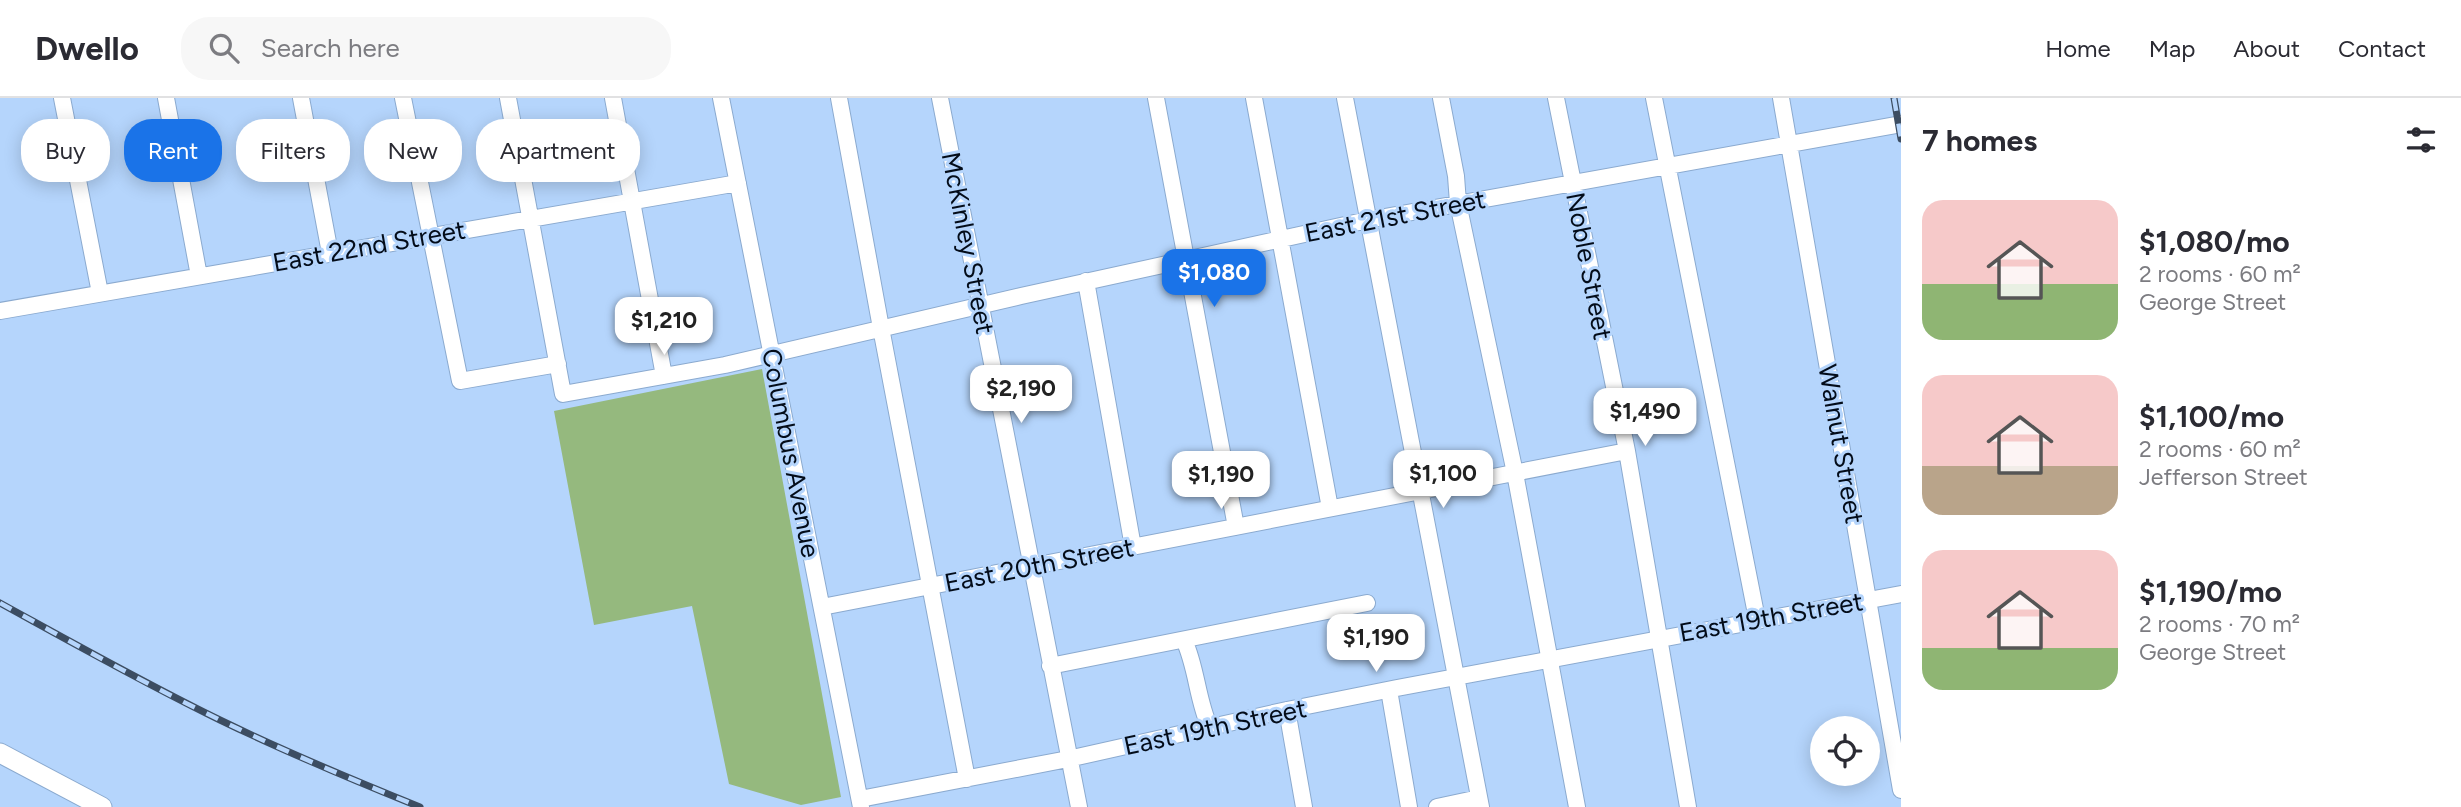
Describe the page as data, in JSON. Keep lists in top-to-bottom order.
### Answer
{
  "streets": {
    "street": [
      "East 21st Street",
      "McKinley Street",
      "East 22nd Street",
      "Noble Street",
      "Walnut Street",
      "Columbus Avenue",
      "East 20th Street",
      "East 19th Street"
    ]
  },
  "crossings": [
    ["East 21st Street", "McKinley Street"],
    ["East 21st Street", "Noble Street"],
    ["East 21st Street", "Walnut Street"],
    ["East 21st Street", "Columbus Avenue"],
    ["McKinley Street", "East 20th Street"],
    ["McKinley Street", "East 19th Street"],
    ["East 22nd Street", "Columbus Avenue"],
    ["Noble Street", "East 20th Street"],
    ["Noble Street", "East 19th Street"],
    ["Walnut Street", "East 19th Street"],
    ["Columbus Avenue", "East 20th Street"],
    ["Columbus Avenue", "East 19th Street"]
  ],
  "page": {
    "header": "Dwello",
    "search": "Search here",
    "nav": [
      "Home",
      "Map",
      "About",
      "Contact"
    ],
    "heading": "7 homes",
    "chip": [
      "Buy",
      "Rent",
      "Filters",
      "New",
      "Apartment"
    ],
    "list": [
      {
        "name": "$1,080/mo",
        "note": "2 rooms · 60 m² · George Street"
      },
      {
        "name": "$1,100/mo",
        "note": "2 rooms · 60 m² · Jefferson Street"
      },
      {
        "name": "$1,190/mo",
        "note": "2 rooms · 70 m² · George Street"
      }
    ],
    "price": [
      "$1,080",
      "$1,210",
      "$2,190",
      "$1,490",
      "$1,100",
      "$1,190",
      "$1,190"
    ]
  }
}
